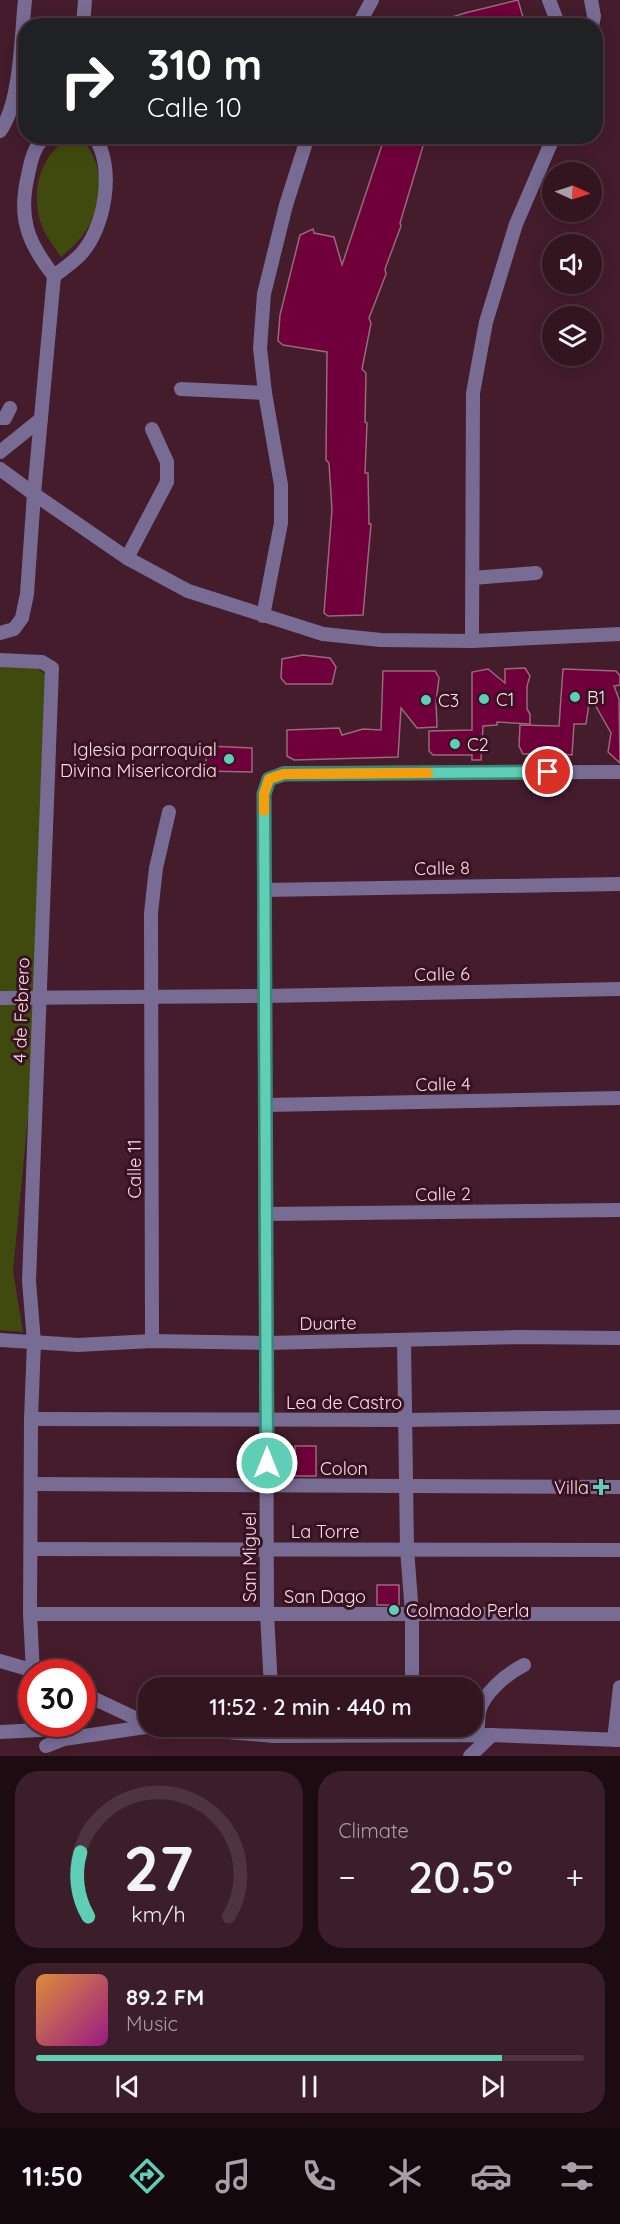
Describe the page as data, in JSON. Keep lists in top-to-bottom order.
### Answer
{
  "streets": {
    "street": [
      "Calle 8",
      "Calle 6",
      "4 de Febrero",
      "Calle 4",
      "Calle 11",
      "Calle 2",
      "Duarte",
      "Lea de Castro",
      "Colon",
      "La Torre",
      "San Miguel",
      "San Dago"
    ]
  },
  "crossings": [
    ["Calle 8", "San Miguel"],
    ["Calle 6", "4 de Febrero"],
    ["Calle 6", "Calle 11"],
    ["Calle 6", "San Miguel"],
    ["4 de Febrero", "Duarte"],
    ["4 de Febrero", "Lea de Castro"],
    ["4 de Febrero", "Colon"],
    ["4 de Febrero", "La Torre"],
    ["4 de Febrero", "San Dago"],
    ["Calle 4", "San Miguel"],
    ["Calle 11", "Duarte"],
    ["Calle 2", "San Miguel"],
    ["Duarte", "San Miguel"],
    ["Lea de Castro", "San Miguel"],
    ["Colon", "San Miguel"],
    ["La Torre", "San Miguel"],
    ["San Miguel", "San Dago"]
  ],
  "places": {
    "other": [
      "B1",
      "C1",
      "C3",
      "C2",
      "Iglesia parroquial Divina Misericordia",
      "Colmado Perla"
    ],
    "health": ["Villa"]
  },
  "north": "right",
  "page": {
    "turn": ["310 m", "Calle 10"],
    "limit": "30",
    "trip": "11:52 · 2 min · 440 m",
    "tile": "Climate",
    "heat": ["−", "20.5°", "+"],
    "song": ["89.2 FM", "Music"],
    "tabs": "11:50",
    "gauge": ["27", "km/h"]
  }
}
